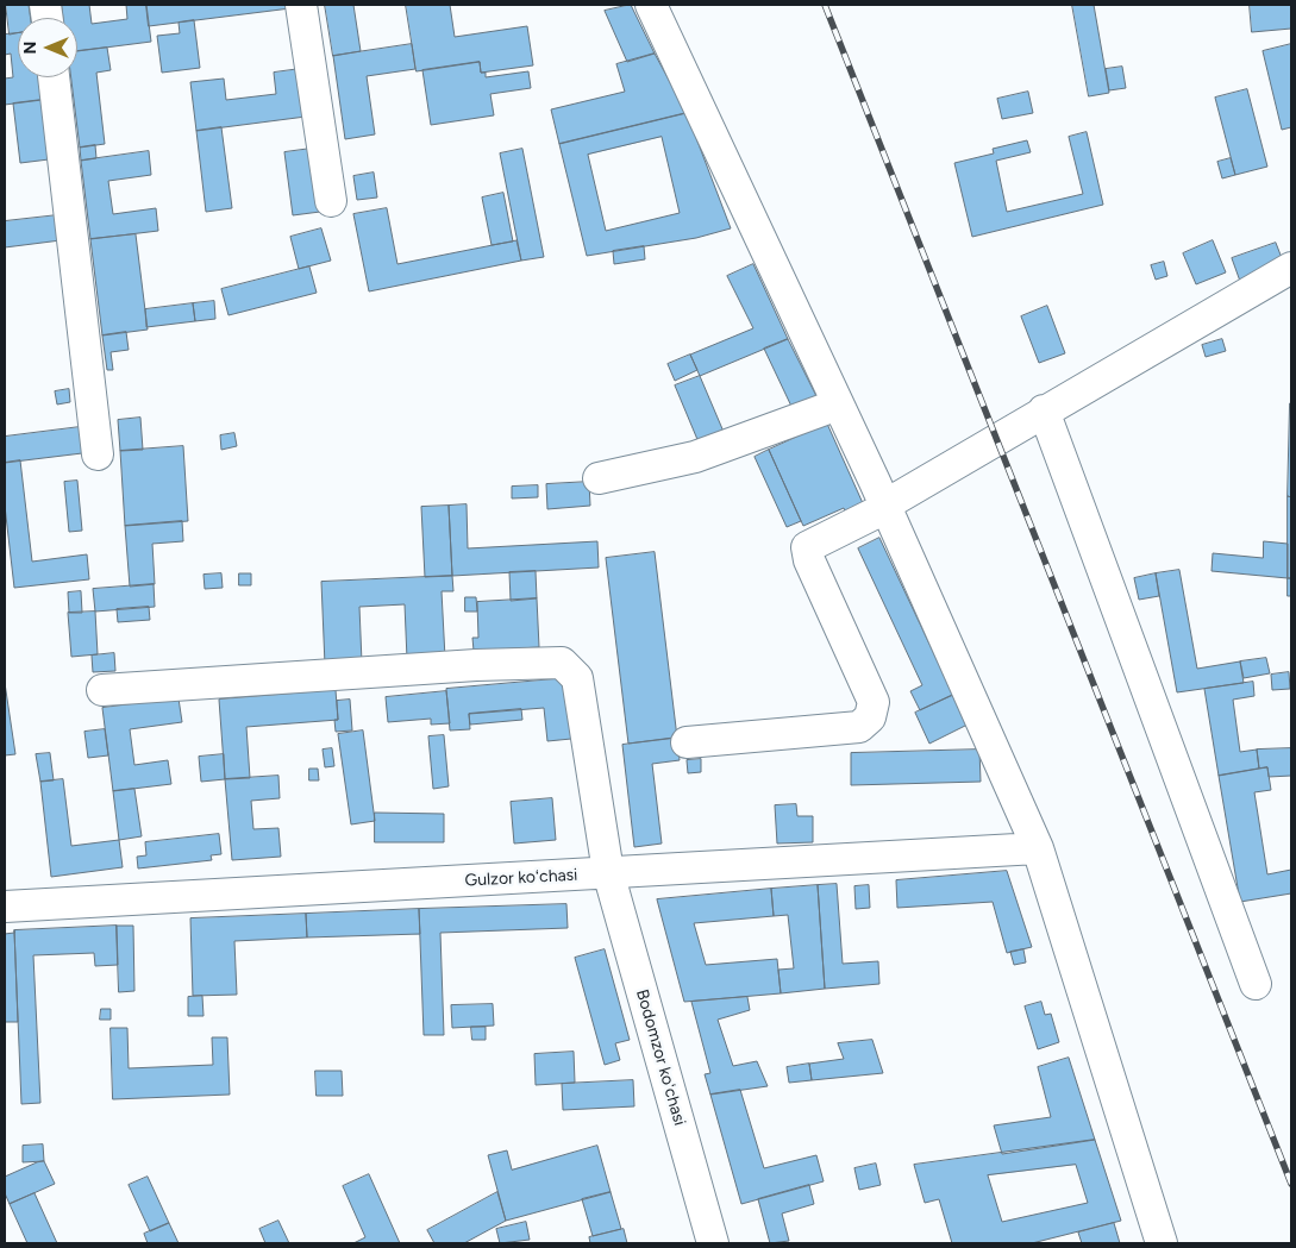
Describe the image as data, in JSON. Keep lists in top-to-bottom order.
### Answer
{
  "streets": {
    "street": ["Gulzor koʻchasi", "Bodomzor koʻchasi"]
  },
  "crossings": [
    ["Gulzor koʻchasi", "Bodomzor koʻchasi"]
  ],
  "north": "left"
}
